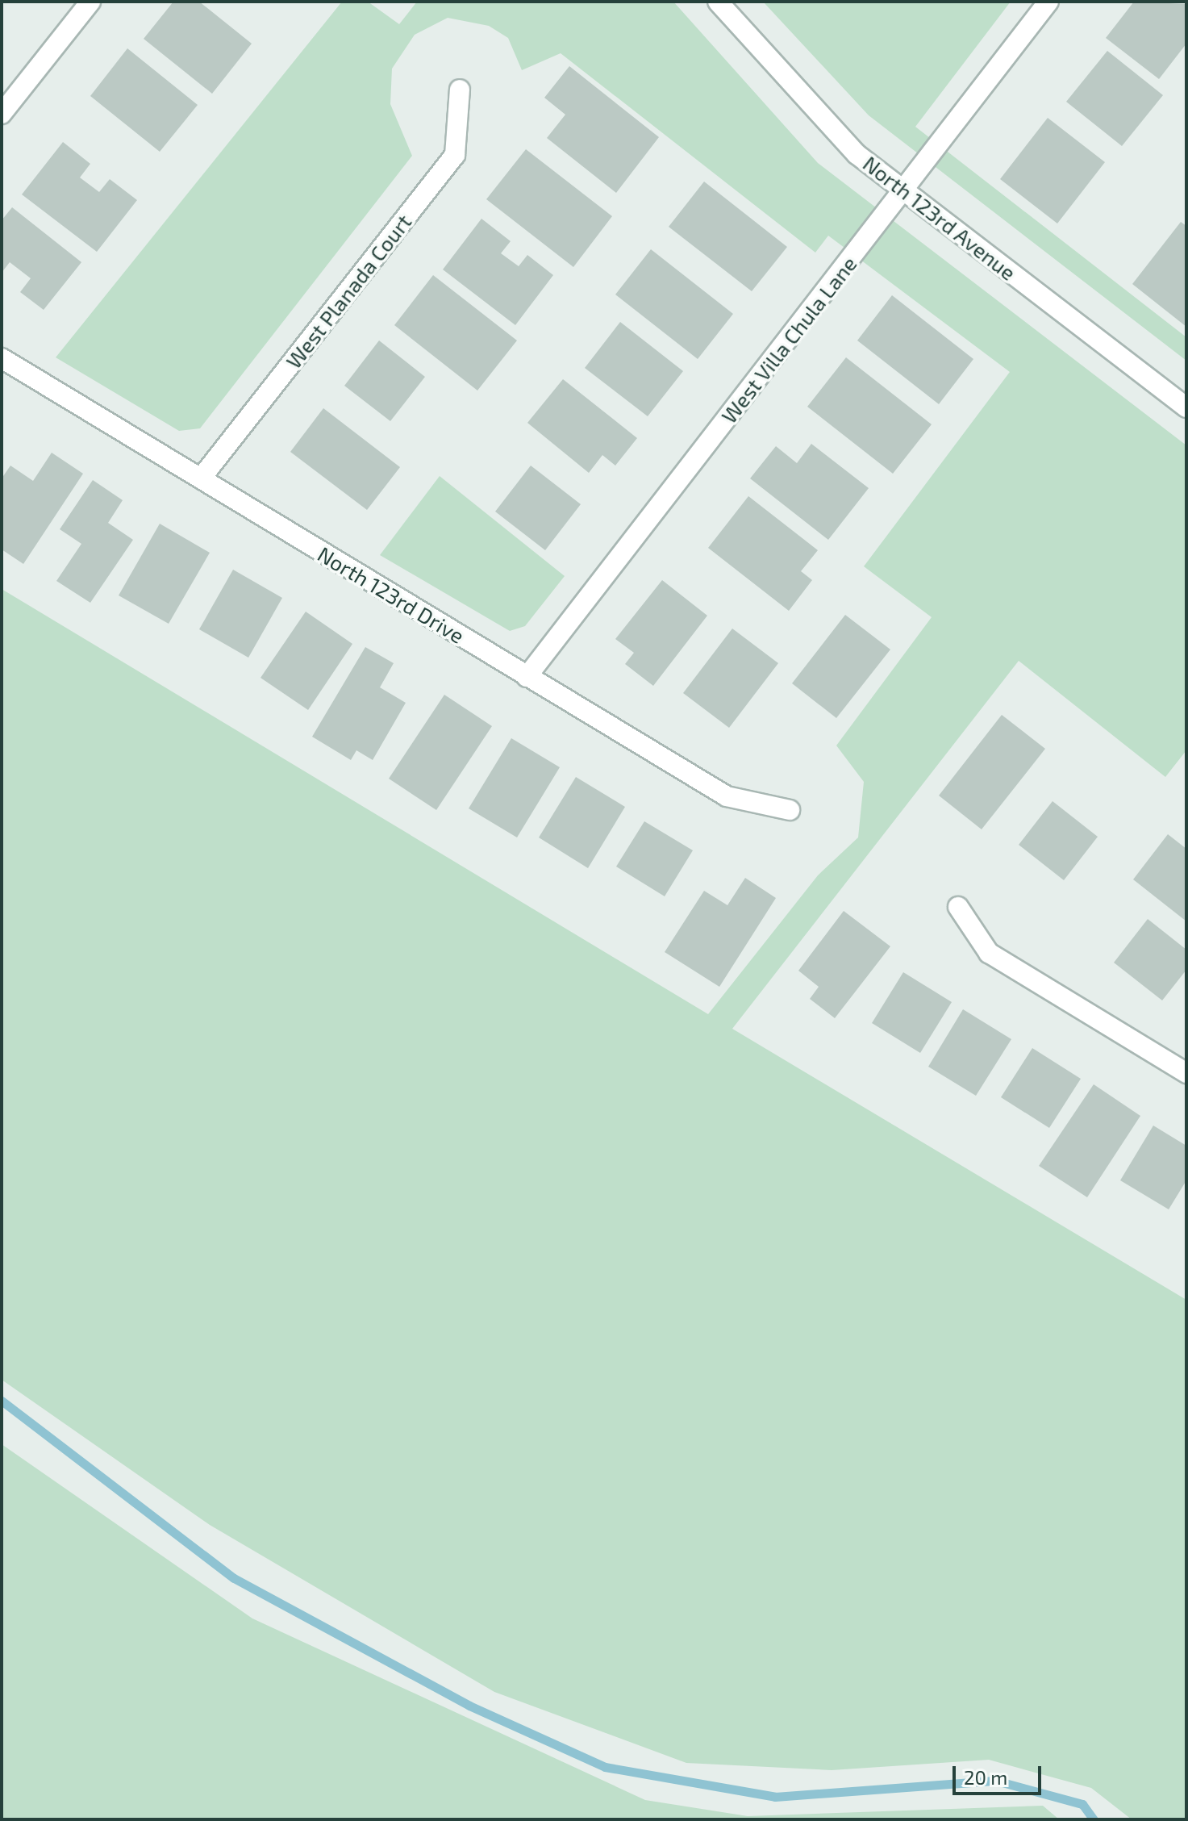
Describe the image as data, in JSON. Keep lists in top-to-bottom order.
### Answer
{
  "streets": {
    "street": [
      "North 123rd Avenue",
      "West Planada Court",
      "West Villa Chula Lane",
      "North 123rd Drive"
    ]
  },
  "crossings": [
    ["North 123rd Avenue", "West Villa Chula Lane"],
    ["West Planada Court", "North 123rd Drive"],
    ["West Villa Chula Lane", "North 123rd Drive"]
  ],
  "scale_bar": "20 m"
}
